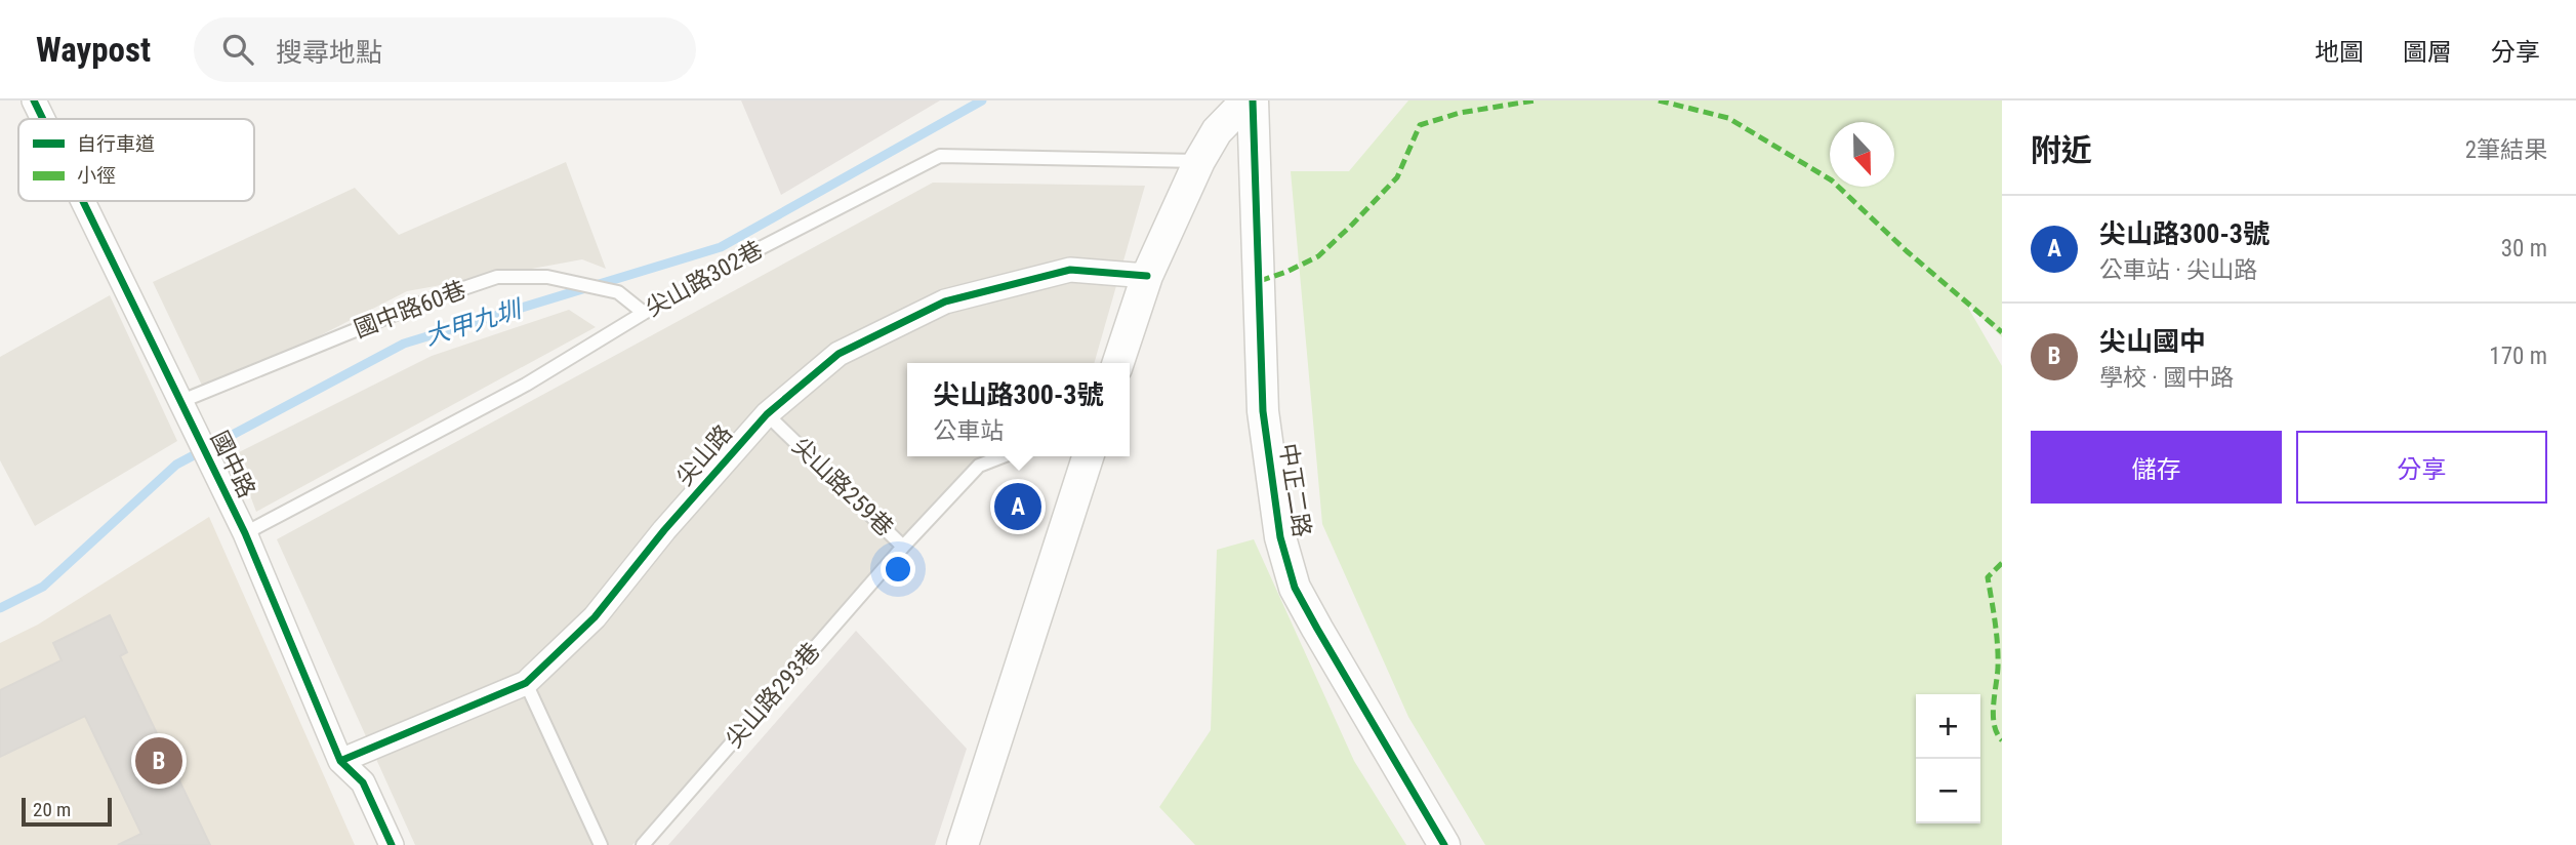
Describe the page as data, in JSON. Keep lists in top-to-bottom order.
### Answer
{
  "streets": {
    "street": ["尖山路", "國中路", "中正二路"],
    "lane": [
      "尖山路302巷",
      "國中路60巷",
      "尖山路259巷",
      "尖山路293巷"
    ]
  },
  "crossings": [
    ["尖山路302巷", "國中路60巷"],
    ["尖山路302巷", "國中路"],
    ["國中路60巷", "國中路"],
    ["尖山路", "國中路"],
    ["尖山路", "尖山路259巷"],
    ["尖山路259巷", "尖山路293巷"]
  ],
  "water": ["大甲九圳"],
  "legend": ["自行車道", "小徑"],
  "scale_bar": "20 m",
  "north": "bottom",
  "page": {
    "header": "Waypost",
    "search": "搜尋地點",
    "nav": ["地圖", "圖層", "分享"],
    "heading": ["附近", "2筆結果"],
    "list": [
      {
        "mark": "A",
        "name": "尖山路300-3號",
        "note": "公車站 · 尖山路",
        "value": "30 m"
      },
      {
        "mark": "B",
        "name": "尖山國中",
        "note": "學校 · 國中路",
        "value": "170 m"
      }
    ],
    "popup": ["尖山路300-3號", "公車站"],
    "buttons": ["儲存", "分享"],
    "pins": ["A", "B"],
    "map_buttons": ["+", "−"],
    "scale": "20 m"
  }
}
